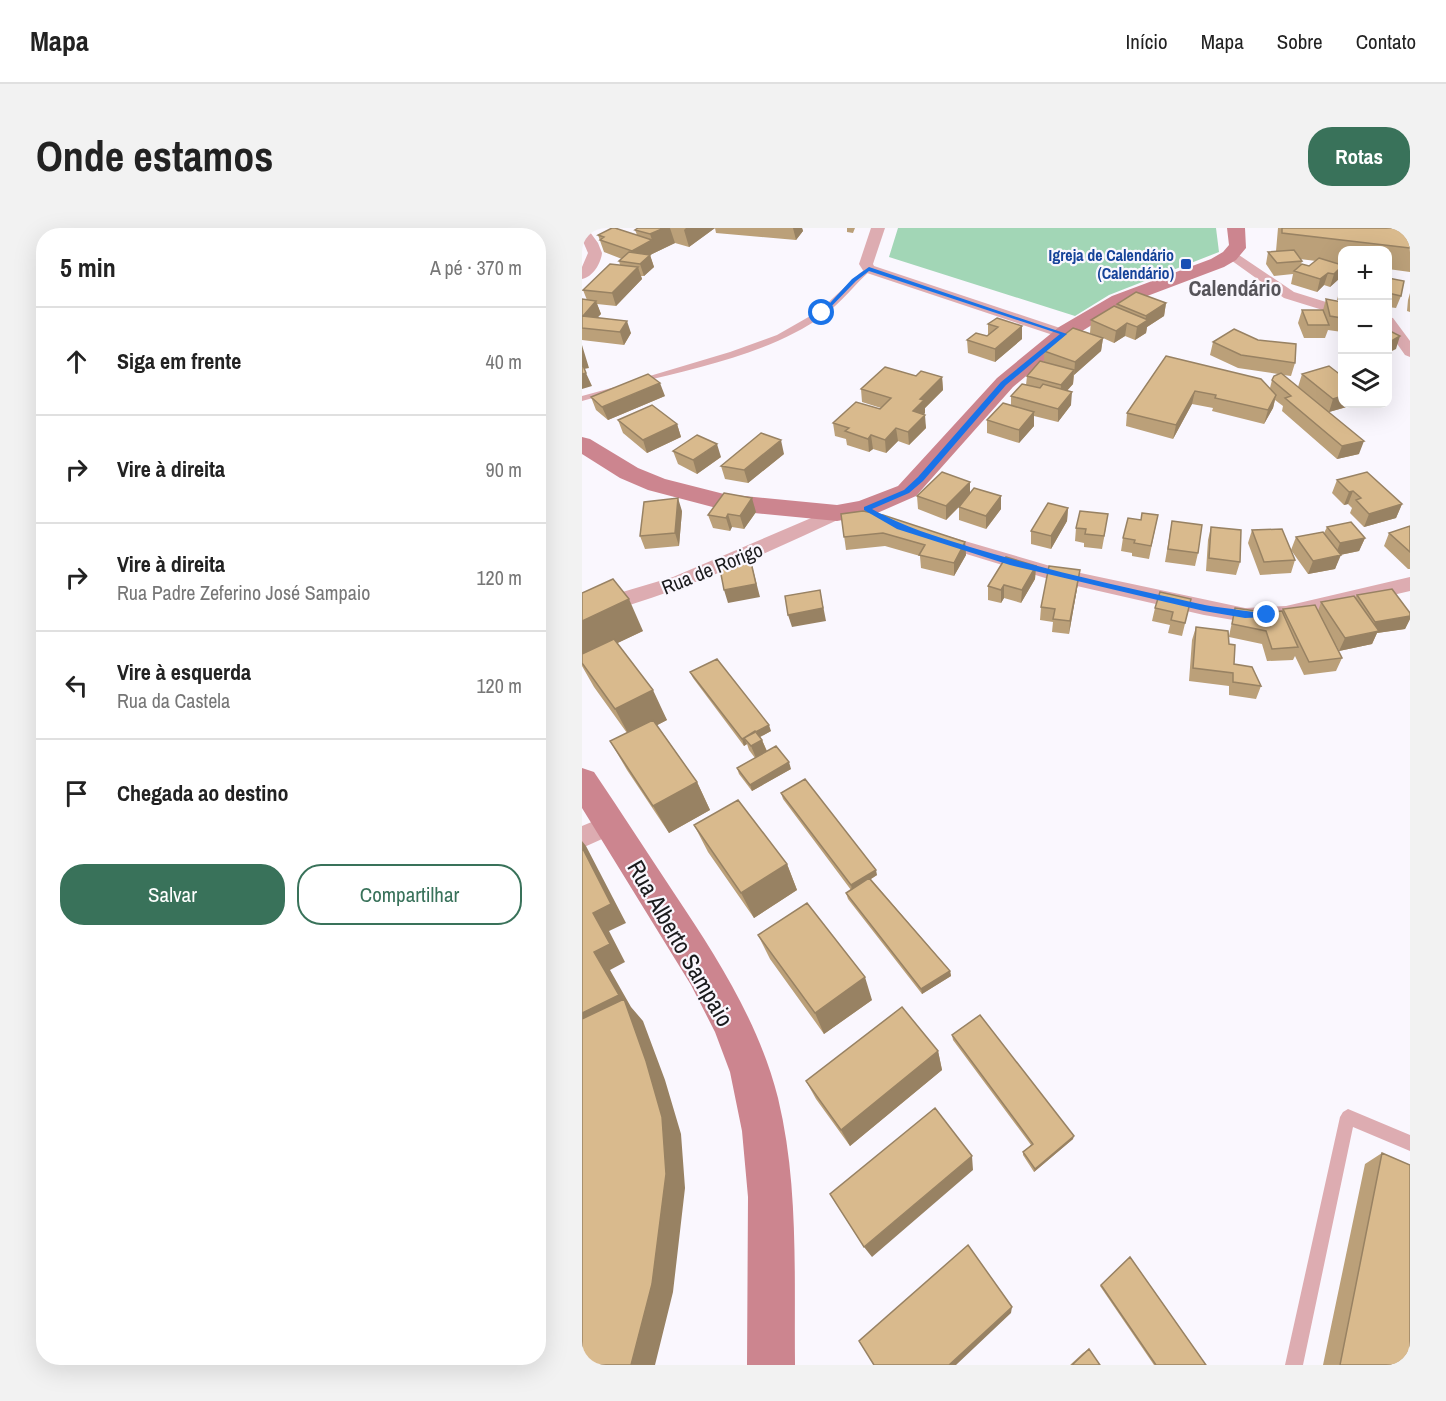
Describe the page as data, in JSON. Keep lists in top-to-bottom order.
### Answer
{
  "streets": {
    "street": ["Rua de Rorigo", "Rua Alberto Sampaio"]
  },
  "districts": ["Calendário"],
  "places": {
    "transit": ["Igreja de Calendário (Calendário)"]
  },
  "page": {
    "header": "Mapa",
    "nav": [
      "Início",
      "Mapa",
      "Sobre",
      "Contato"
    ],
    "buttons": [
      "Rotas",
      ["Salvar", "Compartilhar"]
    ],
    "title": "Onde estamos",
    "heading": ["5 min", "A pé · 370 m"],
    "map_buttons": ["+", "−"],
    "list": [
      ["Siga em frente", "40 m"],
      ["Vire à direita", "90 m"],
      ["Vire à direita", "Rua Padre Zeferino José Sampaio", "120 m"],
      ["Vire à esquerda", "Rua da Castela", "120 m"],
      "Chegada ao destino"
    ]
  }
}
